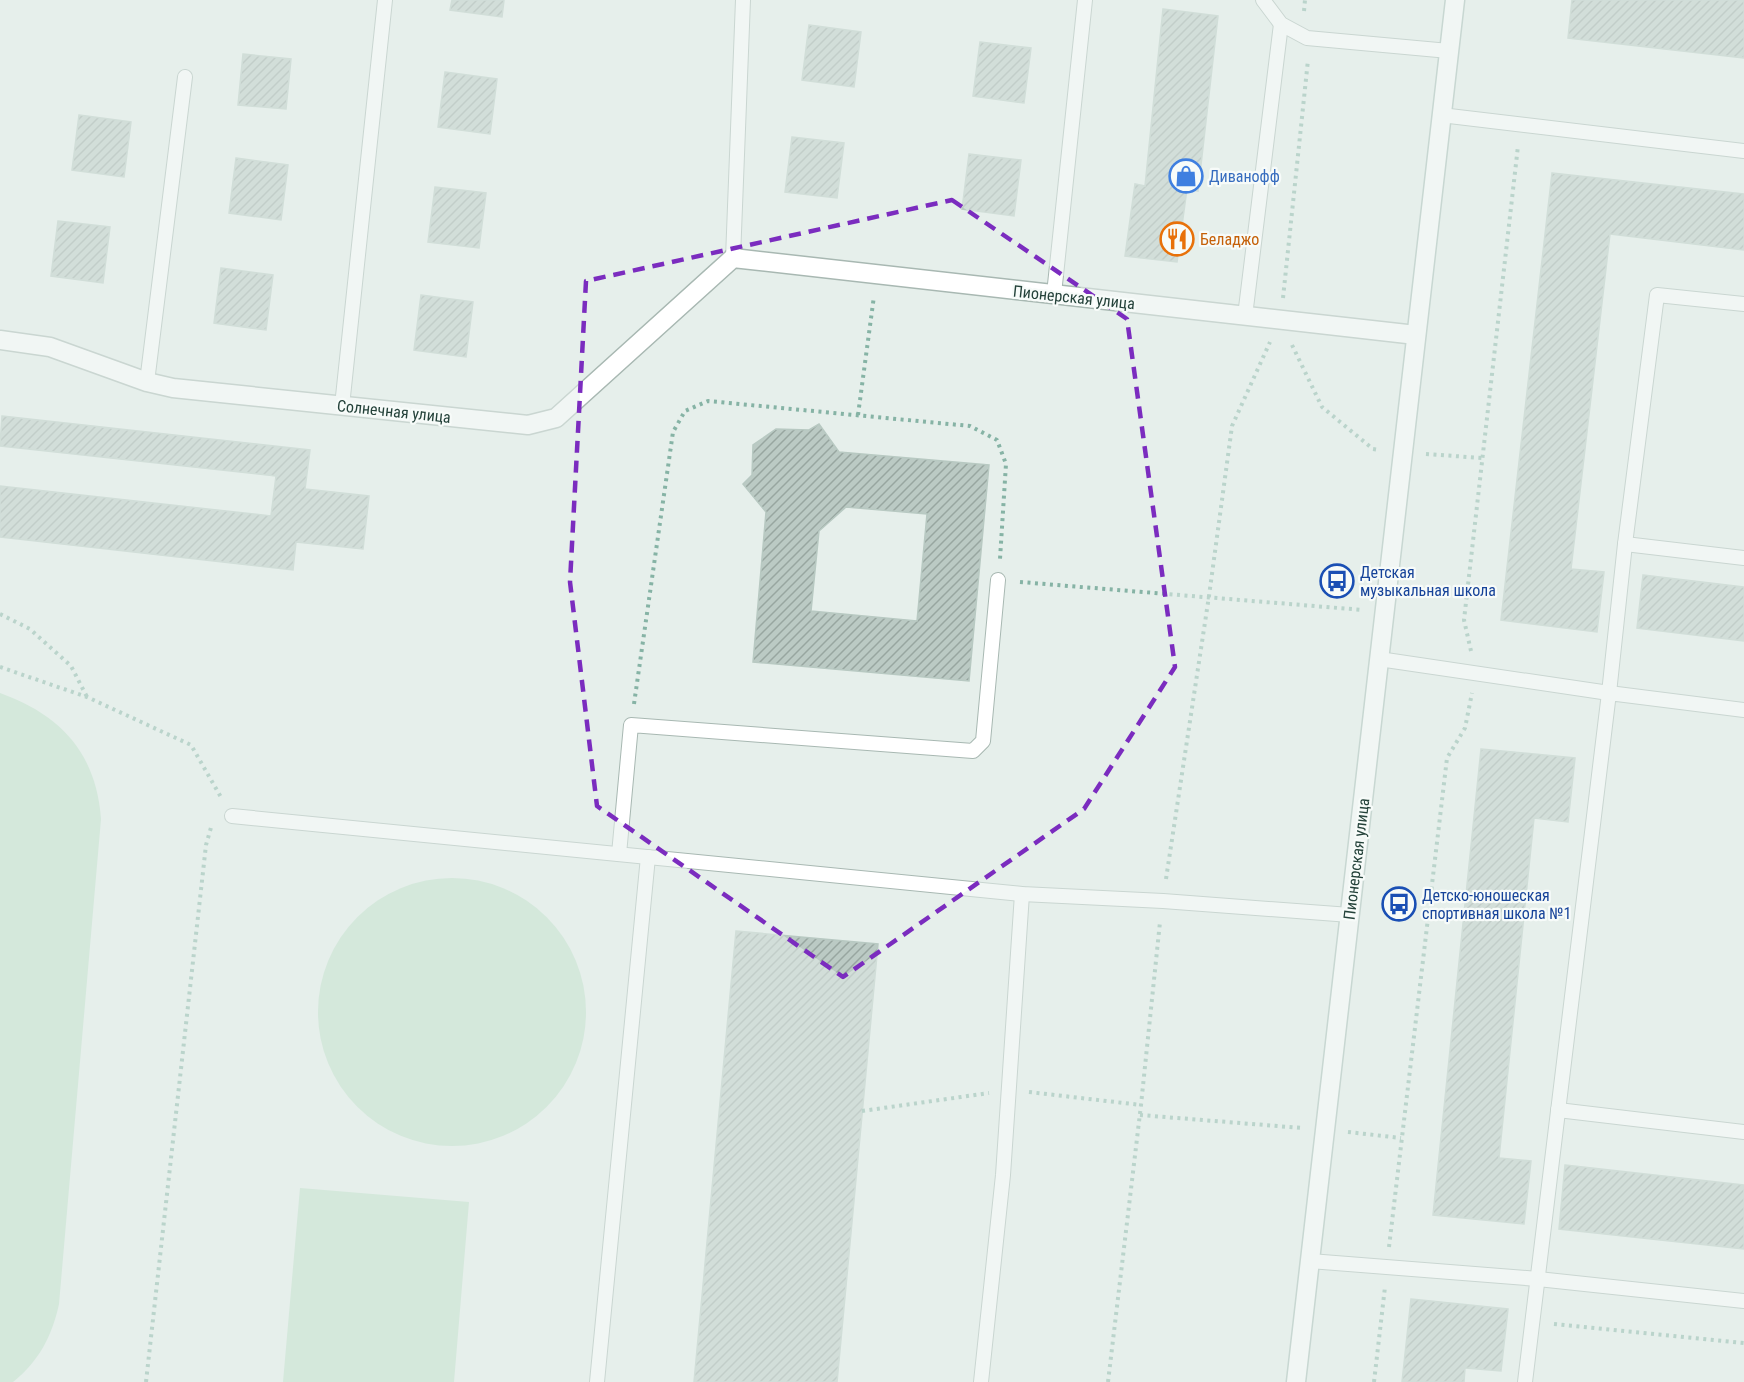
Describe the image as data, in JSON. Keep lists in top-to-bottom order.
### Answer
{
  "streets": {
    "street": ["Пионерская улица", "Солнечная улица"]
  },
  "crossings": [
    ["Пионерская улица", "Солнечная улица"]
  ],
  "places": {
    "shop": ["Диванофф"],
    "restaurant": ["Беладжо"],
    "bus stop": ["Детская музыкальная школа", "Детско-юношеская спортивная школа №1"]
  }
}
